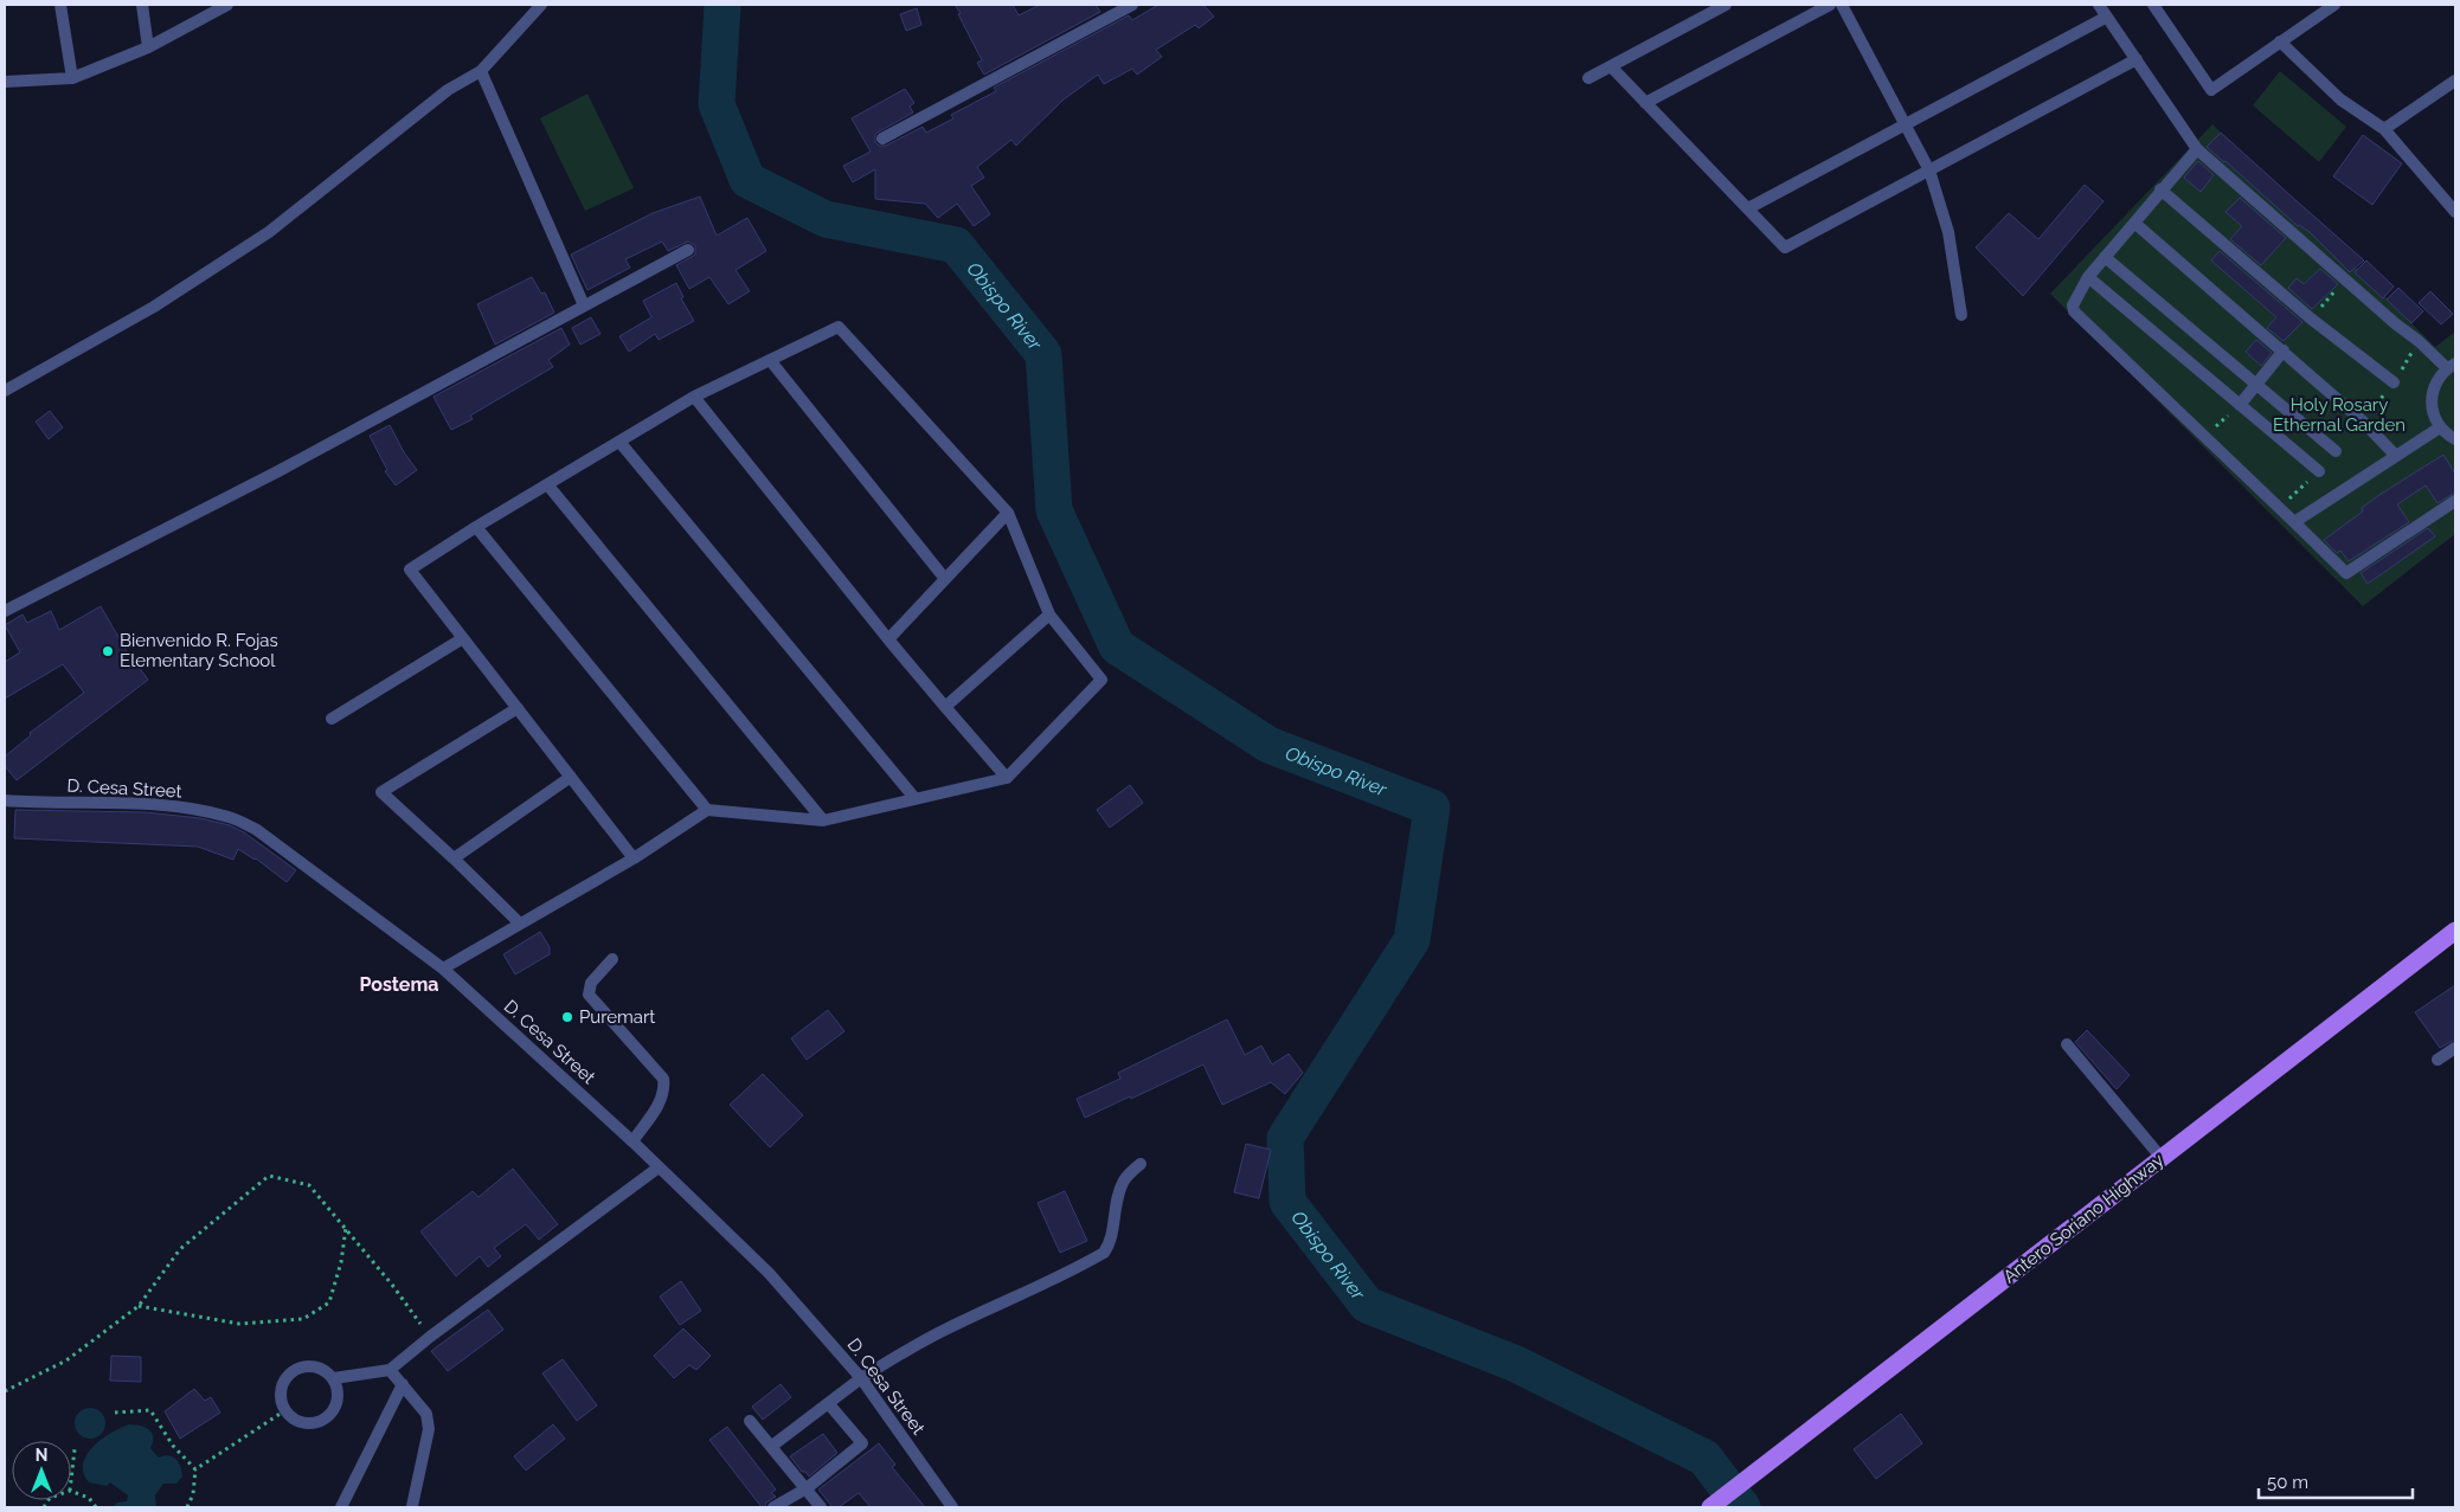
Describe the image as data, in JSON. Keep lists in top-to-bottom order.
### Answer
{
  "streets": {
    "main road": ["Antero Soriano Highway"],
    "street": ["D. Cesa Street"]
  },
  "districts": ["Postema"],
  "water": ["Obispo River"],
  "parks": ["Holy Rosary Ethernal Garden"],
  "places": ["Bienvenido R. Fojas Elementary School", "Puremart"],
  "scale_bar": "50 m",
  "north": "top"
}
